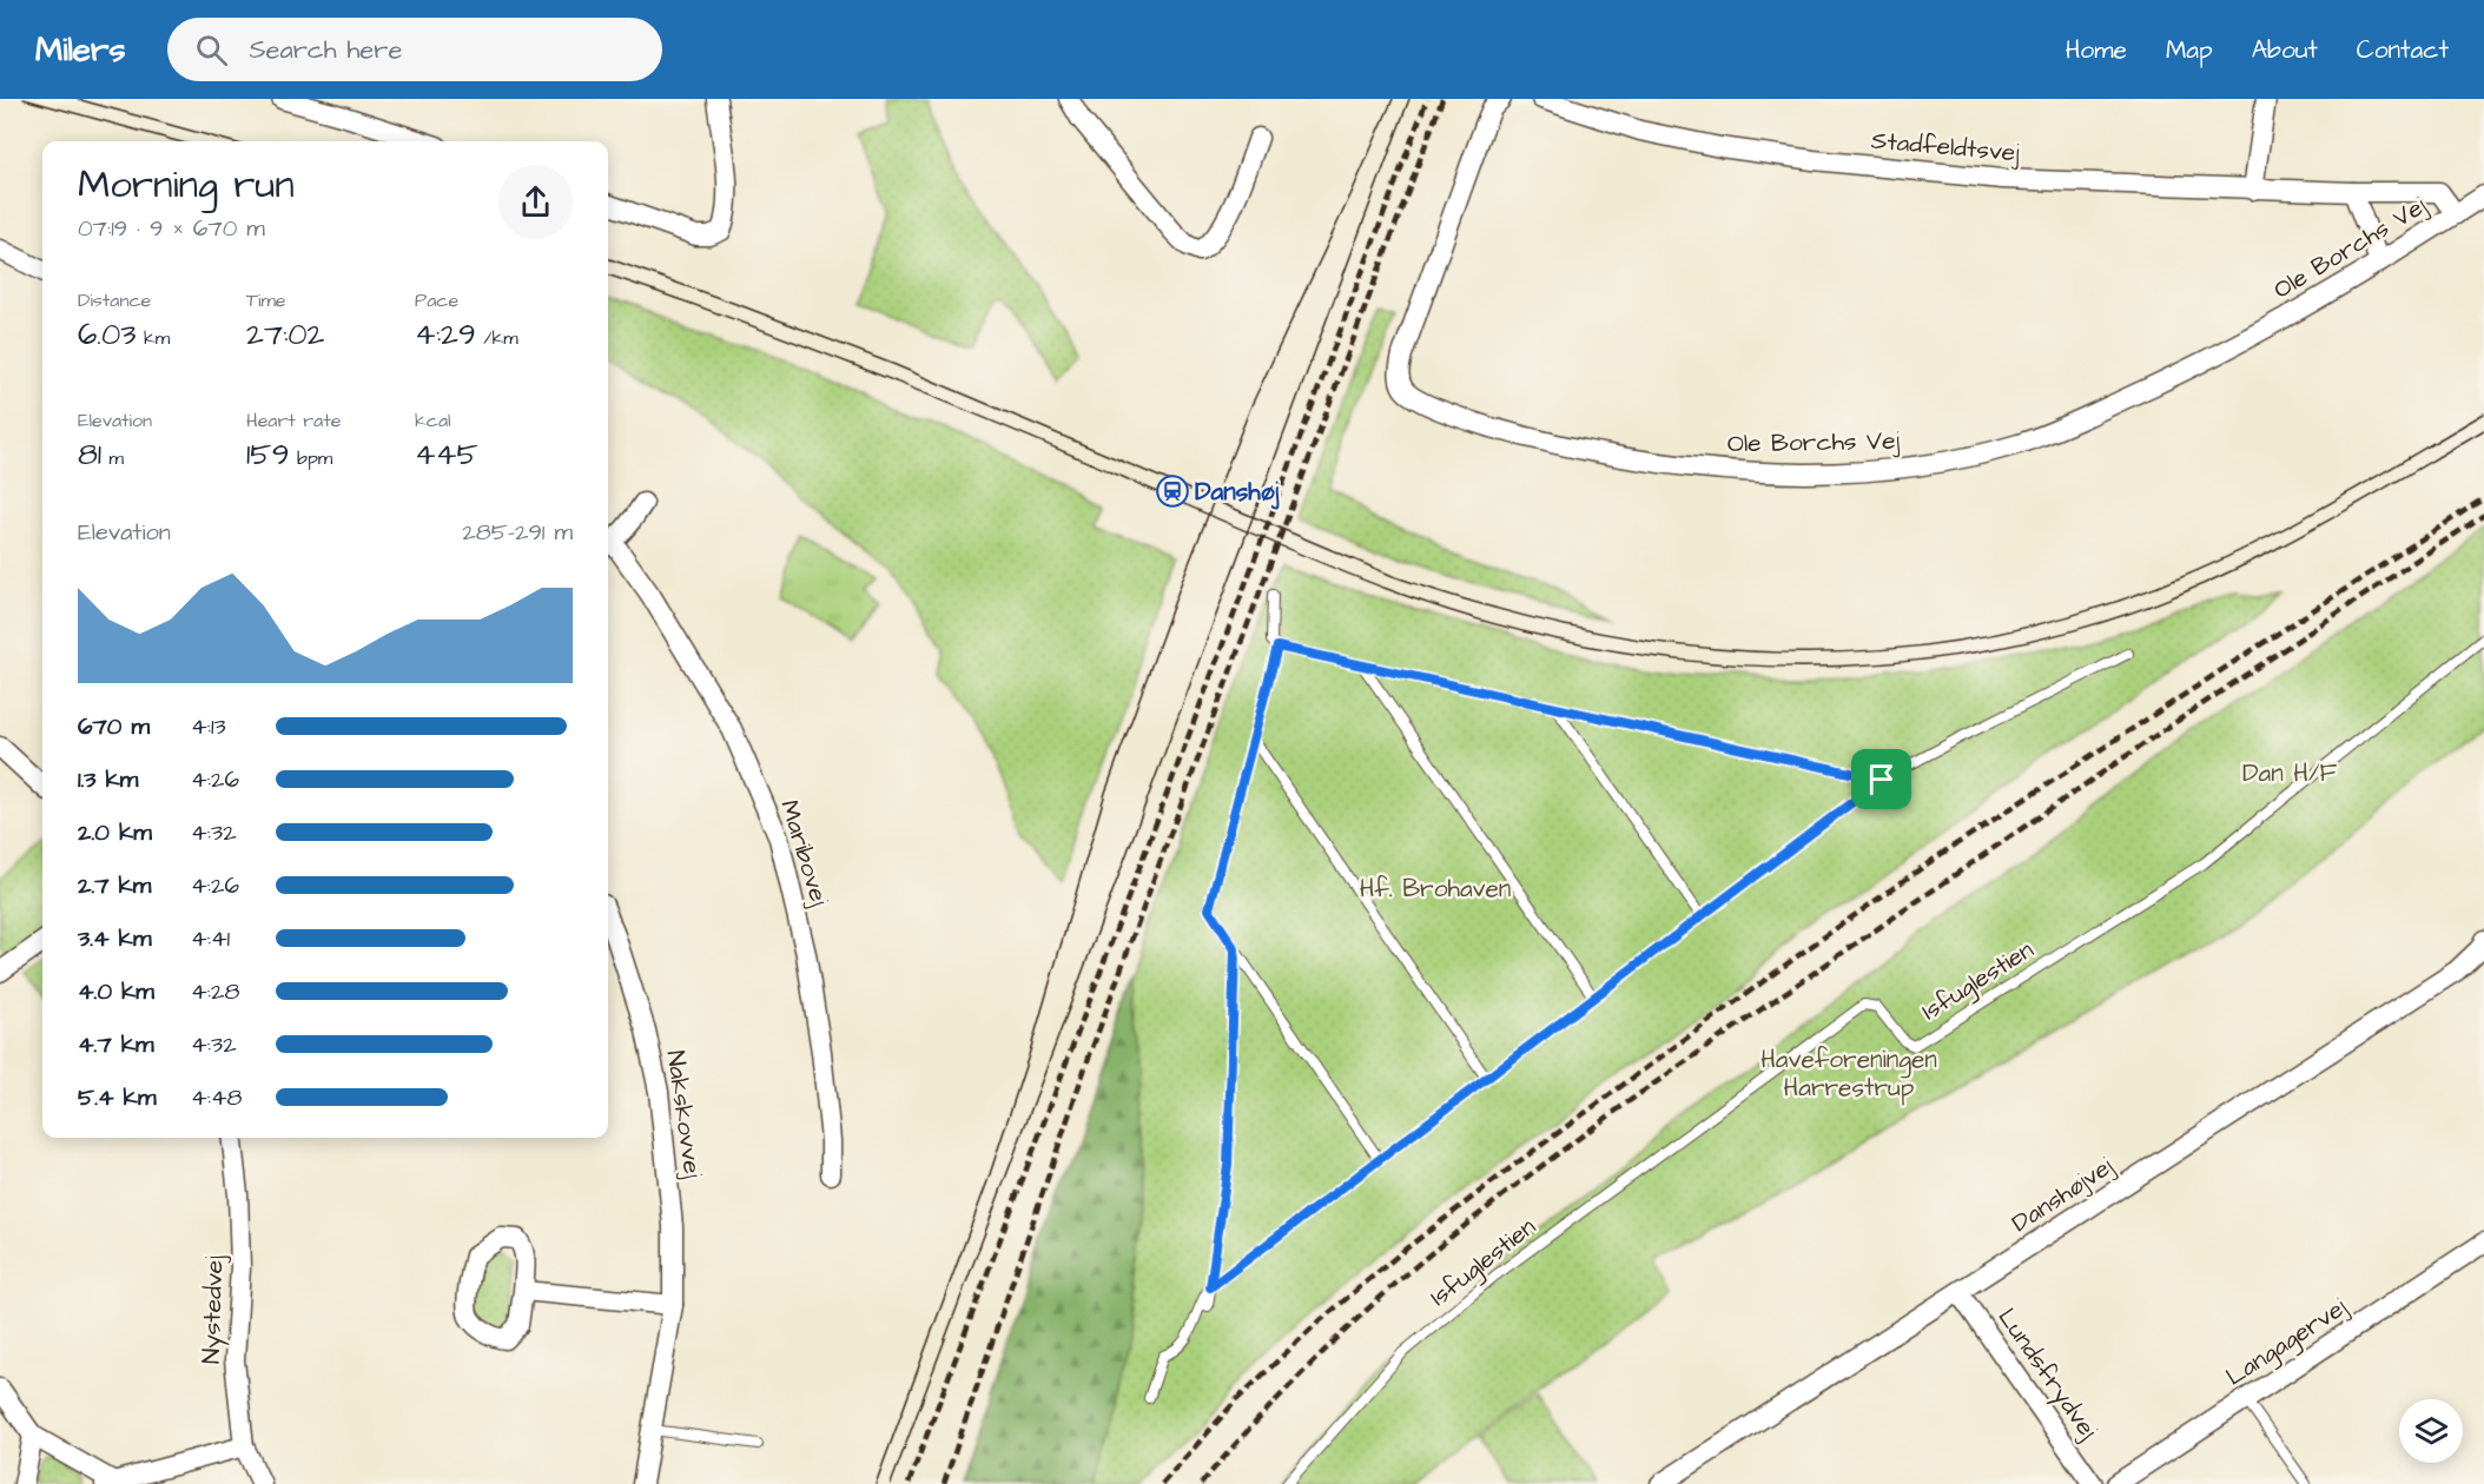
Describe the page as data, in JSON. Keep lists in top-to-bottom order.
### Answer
{
  "streets": {
    "street": [
      "Stadfeldtsvej",
      "Ole Borchs Vej",
      "Maribovej",
      "Nakskovvej",
      "Danshøjvej",
      "Nystedvej",
      "Langagervej",
      "Lundsfrydvej"
    ],
    "lane": ["Isfuglestien"]
  },
  "crossings": [
    ["Stadfeldtsvej", "Ole Borchs Vej"],
    ["Danshøjvej", "Lundsfrydvej"]
  ],
  "parks": ["Dan H/F", "Hf. Brohaven", "Haveforeningen Harrestrup"],
  "places": {
    "station": ["Danshøj"]
  },
  "page": {
    "header": "Milers",
    "search": "Search here",
    "nav": [
      "Home",
      "Map",
      "About",
      "Contact"
    ],
    "heading": ["Morning run", "07:19 · 9 × 670 m"],
    "stats": [
      ["Distance", "6.03 km"],
      ["Time", "27:02"],
      ["Pace", "4:29 /km"],
      ["Elevation", "81 m"],
      ["Heart rate", "159 bpm"],
      ["kcal", "445"]
    ],
    "chart": ["Elevation", "285–291 m"],
    "list": [
      {
        "name": "670 m",
        "note": "4:13"
      },
      {
        "name": "1.3 km",
        "note": "4:26"
      },
      {
        "name": "2.0 km",
        "note": "4:32"
      },
      {
        "name": "2.7 km",
        "note": "4:26"
      },
      {
        "name": "3.4 km",
        "note": "4:41"
      },
      {
        "name": "4.0 km",
        "note": "4:28"
      },
      {
        "name": "4.7 km",
        "note": "4:32"
      },
      {
        "name": "5.4 km",
        "note": "4:48"
      }
    ]
  }
}
